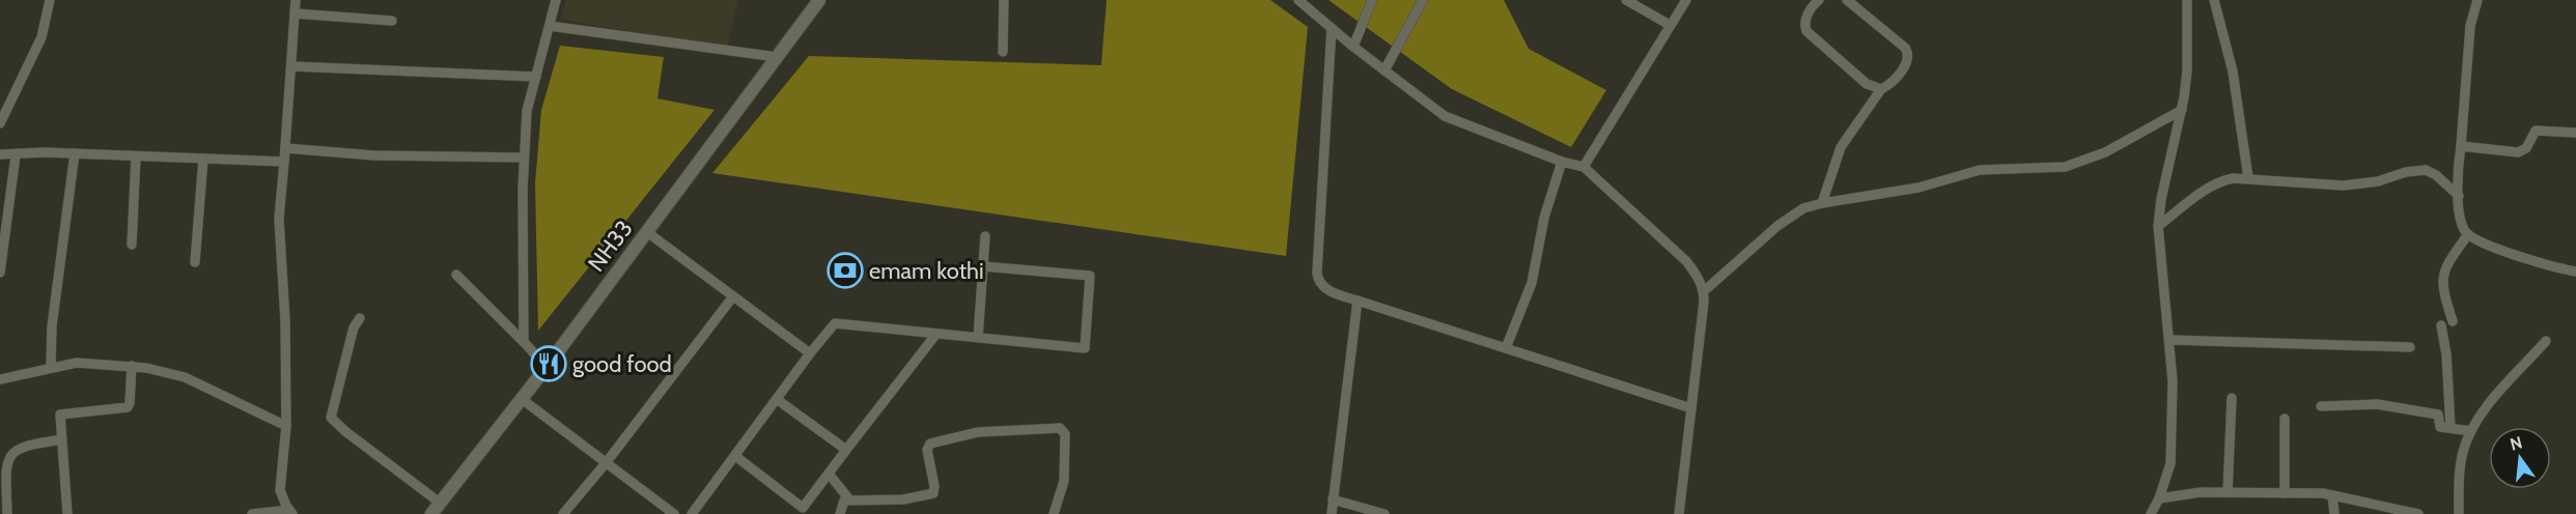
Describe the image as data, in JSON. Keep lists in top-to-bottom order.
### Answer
{
  "streets": {
    "main road": ["NH33"]
  },
  "places": {
    "bank": ["emam kothi"],
    "restaurant": ["good food"]
  },
  "north": "top"
}
